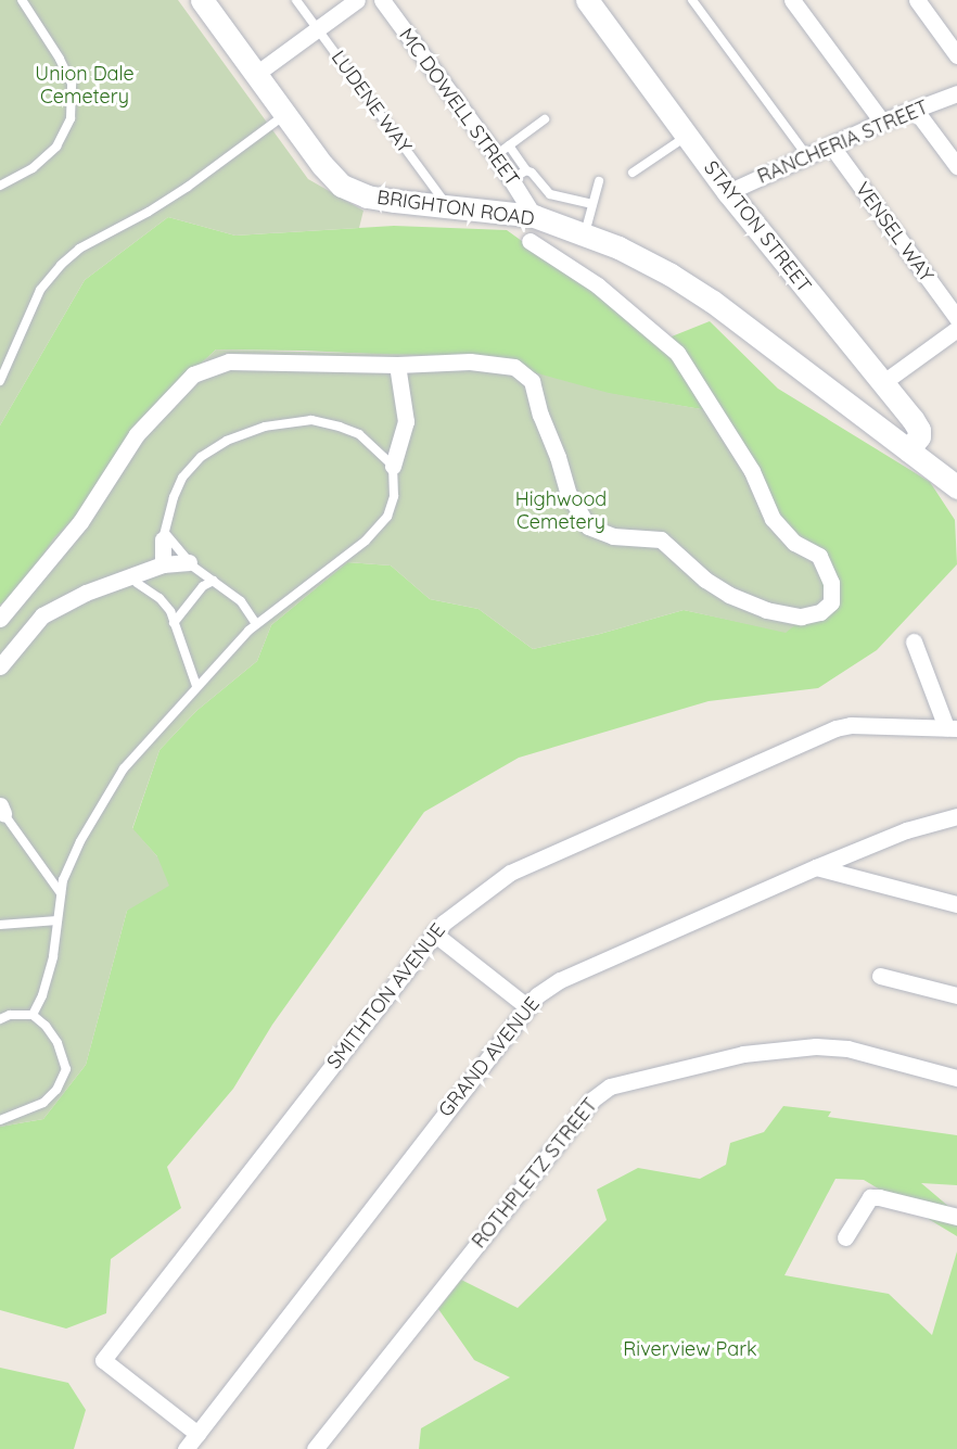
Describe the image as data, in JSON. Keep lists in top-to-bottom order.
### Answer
{
  "streets": {
    "street": [
      "MC DOWELL STREET",
      "RANCHERIA STREET",
      "BRIGHTON ROAD",
      "STAYTON STREET",
      "VENSEL WAY",
      "SMITHTON AVENUE",
      "GRAND AVENUE",
      "ROTHPLETZ STREET"
    ],
    "lane": ["LUDENE WAY"]
  },
  "crossings": [
    ["LUDENE WAY", "BRIGHTON ROAD"],
    ["MC DOWELL STREET", "BRIGHTON ROAD"],
    ["RANCHERIA STREET", "STAYTON STREET"],
    ["RANCHERIA STREET", "VENSEL WAY"],
    ["BRIGHTON ROAD", "STAYTON STREET"],
    ["SMITHTON AVENUE", "GRAND AVENUE"]
  ],
  "parks": ["Union Dale Cemetery", "Highwood Cemetery", "Riverview Park"]
}
